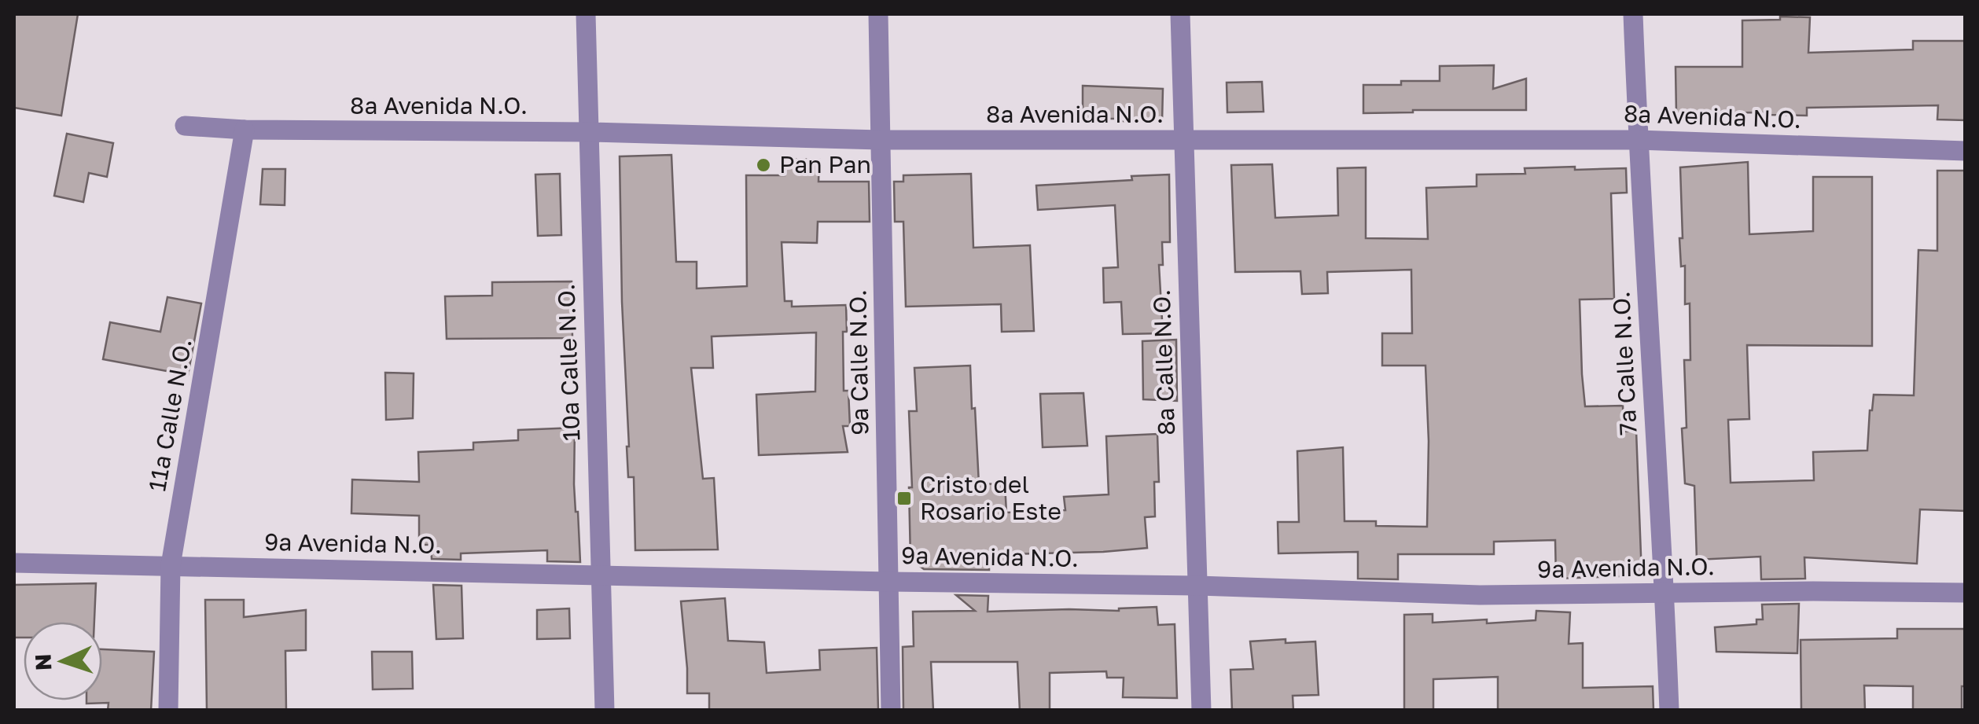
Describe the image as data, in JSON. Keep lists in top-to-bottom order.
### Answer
{
  "streets": {
    "street": [
      "8a Avenida N.O.",
      "10a Calle N.O.",
      "9a Calle N.O.",
      "8a Calle N.O.",
      "7a Calle N.O.",
      "11a Calle N.O.",
      "9a Avenida N.O."
    ]
  },
  "crossings": [
    ["8a Avenida N.O.", "10a Calle N.O."],
    ["8a Avenida N.O.", "9a Calle N.O."],
    ["8a Avenida N.O.", "8a Calle N.O."],
    ["8a Avenida N.O.", "7a Calle N.O."],
    ["8a Avenida N.O.", "11a Calle N.O."],
    ["10a Calle N.O.", "9a Avenida N.O."],
    ["9a Calle N.O.", "9a Avenida N.O."],
    ["8a Calle N.O.", "9a Avenida N.O."],
    ["7a Calle N.O.", "9a Avenida N.O."],
    ["11a Calle N.O.", "9a Avenida N.O."]
  ],
  "places": {
    "other": ["Pan Pan"],
    "transit": ["Cristo del Rosario Este"]
  },
  "north": "left"
}
